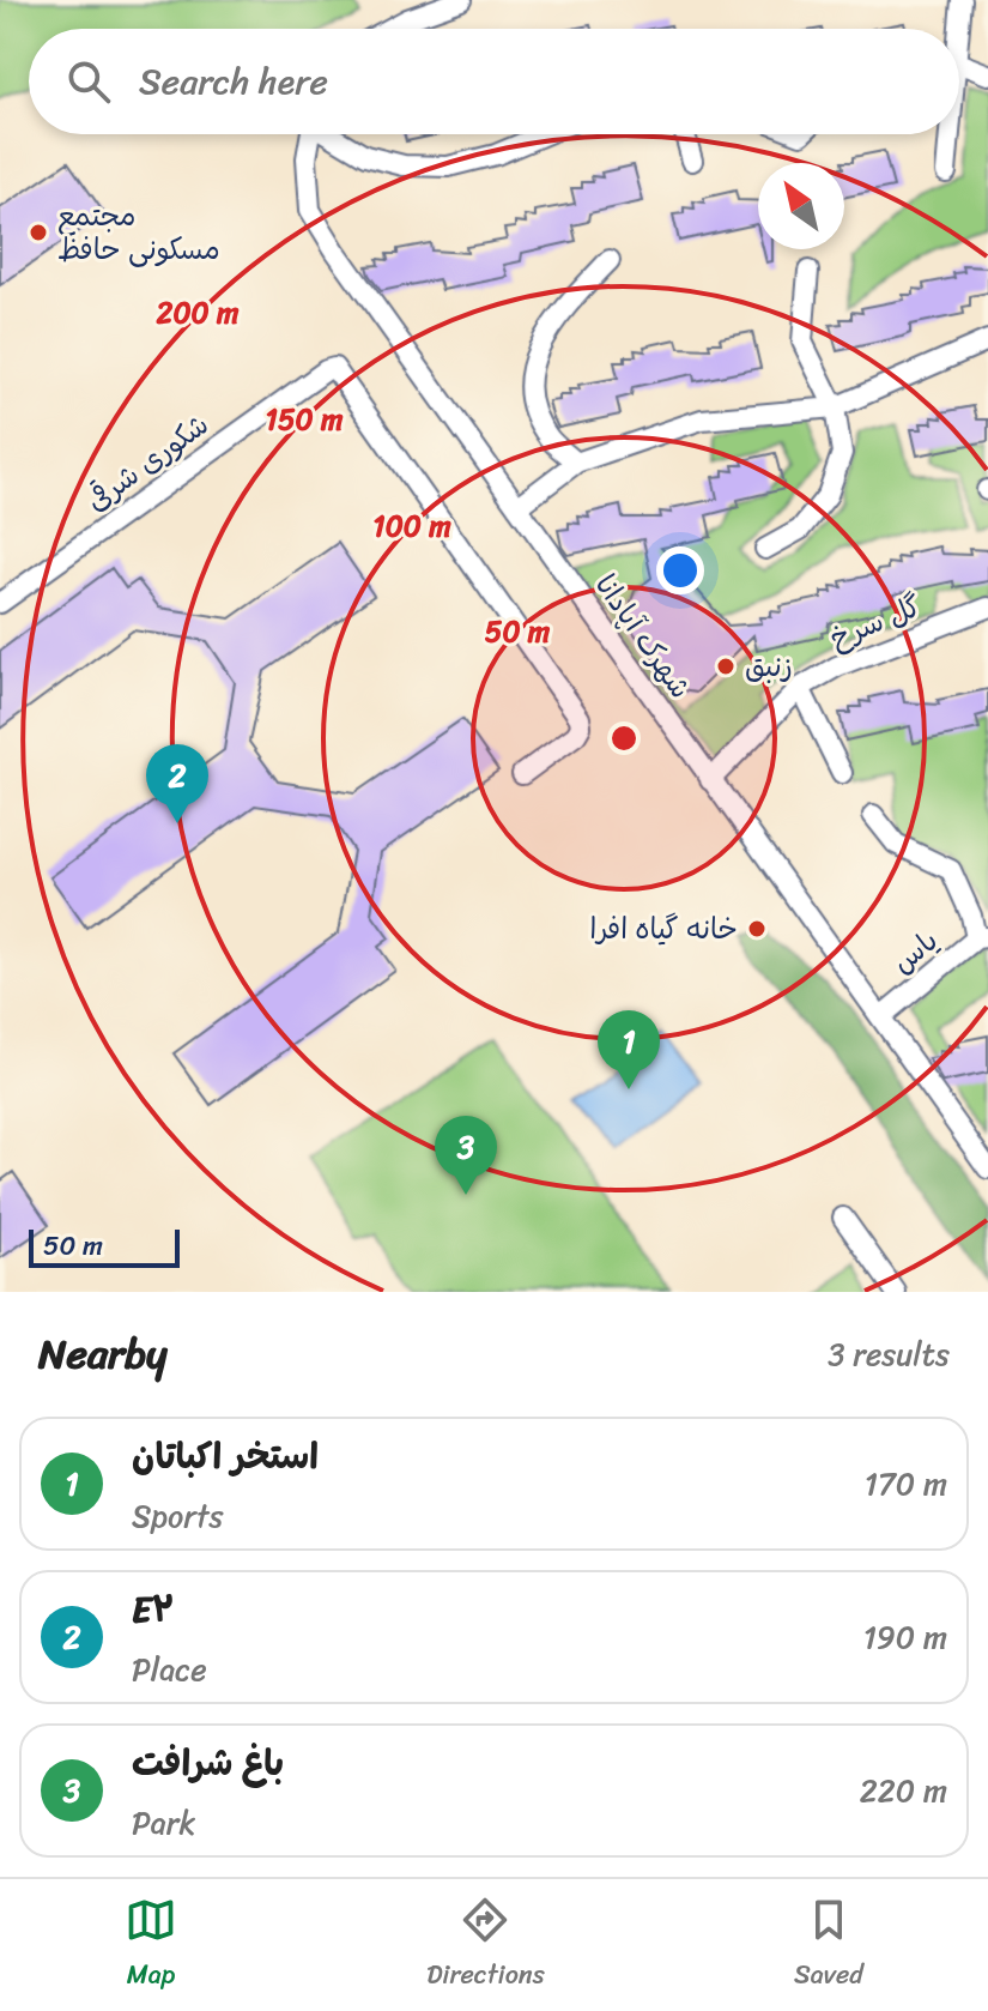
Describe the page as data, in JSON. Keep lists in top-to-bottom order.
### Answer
{
  "streets": {
    "street": [
      "شکوری شرقی",
      "گل سرخ",
      "شهرک آپادانا",
      "یاس"
    ]
  },
  "crossings": [
    ["گل سرخ", "شهرک آپادانا"],
    ["شهرک آپادانا", "یاس"]
  ],
  "places": ["مجتمع مسکونی حافظ", "زنبق", "خانه گیاه افرا"],
  "scale_bar": "50 m",
  "north": "top left",
  "page": {
    "search": "Search here",
    "pins": ["2", "1", "3"],
    "scale": "50 m",
    "heading": ["Nearby", "3 results"],
    "list": [
      {
        "mark": "1",
        "name": "استخر اکباتان",
        "note": "Sports",
        "value": "170 m"
      },
      {
        "mark": "2",
        "name": "E۲",
        "note": "Place",
        "value": "190 m"
      },
      {
        "mark": "3",
        "name": "باغ شرافت",
        "note": "Park",
        "value": "220 m"
      }
    ],
    "nav": ["Map", "Directions", "Saved"]
  },
  "rings": [
    "200 m",
    "150 m",
    "100 m",
    "50 m"
  ]
}
